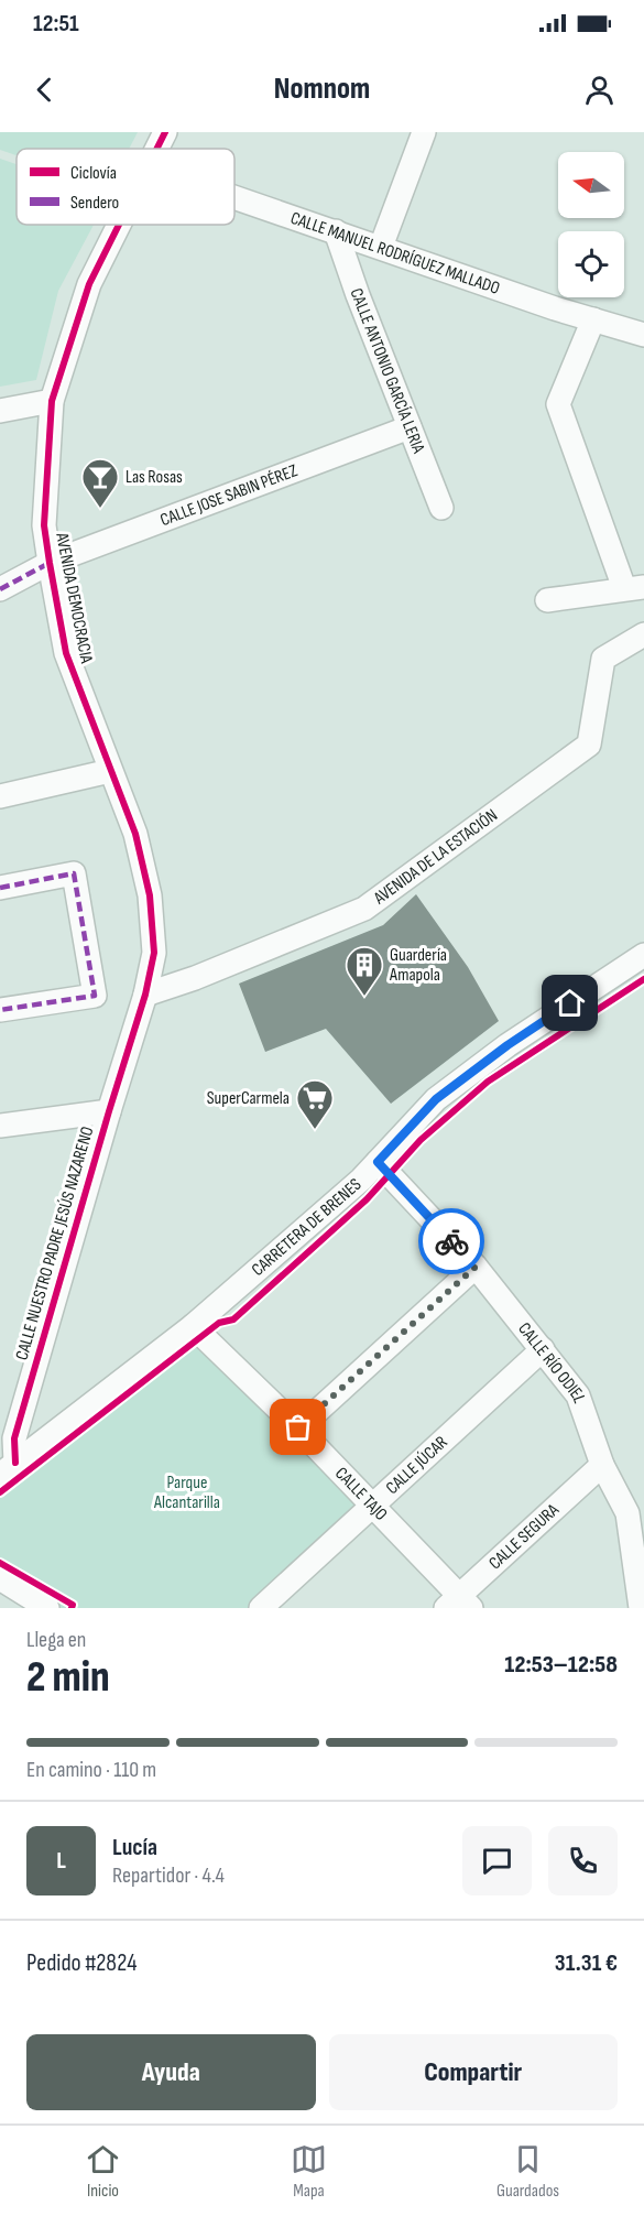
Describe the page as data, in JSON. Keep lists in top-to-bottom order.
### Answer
{
  "streets": {
    "street": [
      "CALLE MANUEL RODRÍGUEZ MALLADO",
      "CALLE ANTONIO GARCÍA LERIA",
      "CALLE JOSE SABIN PÉREZ",
      "AVENIDA DEMOCRACIA",
      "AVENIDA DE LA ESTACIÓN",
      "CARRETERA DE BRENES",
      "CALLE NUESTRO PADRE JESÚS NAZARENO",
      "CALLE RÍO ODIEL",
      "CALLE JÚCAR",
      "CALLE TAJO",
      "CALLE SEGURA"
    ]
  },
  "crossings": [
    ["CALLE MANUEL RODRÍGUEZ MALLADO", "CALLE ANTONIO GARCÍA LERIA"],
    ["CALLE ANTONIO GARCÍA LERIA", "CALLE JOSE SABIN PÉREZ"],
    ["CALLE JOSE SABIN PÉREZ", "AVENIDA DEMOCRACIA"],
    ["AVENIDA DEMOCRACIA", "AVENIDA DE LA ESTACIÓN"],
    ["AVENIDA DEMOCRACIA", "CALLE NUESTRO PADRE JESÚS NAZARENO"],
    ["AVENIDA DE LA ESTACIÓN", "CALLE NUESTRO PADRE JESÚS NAZARENO"],
    ["CARRETERA DE BRENES", "CALLE NUESTRO PADRE JESÚS NAZARENO"],
    ["CARRETERA DE BRENES", "CALLE RÍO ODIEL"],
    ["CARRETERA DE BRENES", "CALLE TAJO"],
    ["CALLE RÍO ODIEL", "CALLE JÚCAR"],
    ["CALLE RÍO ODIEL", "CALLE SEGURA"],
    ["CALLE JÚCAR", "CALLE TAJO"],
    ["CALLE TAJO", "CALLE SEGURA"]
  ],
  "parks": ["Parque Alcantarilla"],
  "places": {
    "bar": ["Las Rosas"],
    "building": ["Guardería Amapola"],
    "supermarket": ["SuperCarmela"]
  },
  "legend": ["Ciclovía", "Sendero"],
  "north": "left",
  "page": {
    "status": "12:51",
    "header": "Nomnom",
    "heading": ["2 min", "Llega en", "12:53–12:58"],
    "panel": [
      "Lucía",
      "Repartidor · 4.4",
      "Pedido #2824",
      "31.31 €"
    ],
    "bar": "En camino · 110 m",
    "round": "L",
    "buttons": ["Ayuda", "Compartir"],
    "tabs": ["Inicio", "Mapa", "Guardados"]
  }
}
